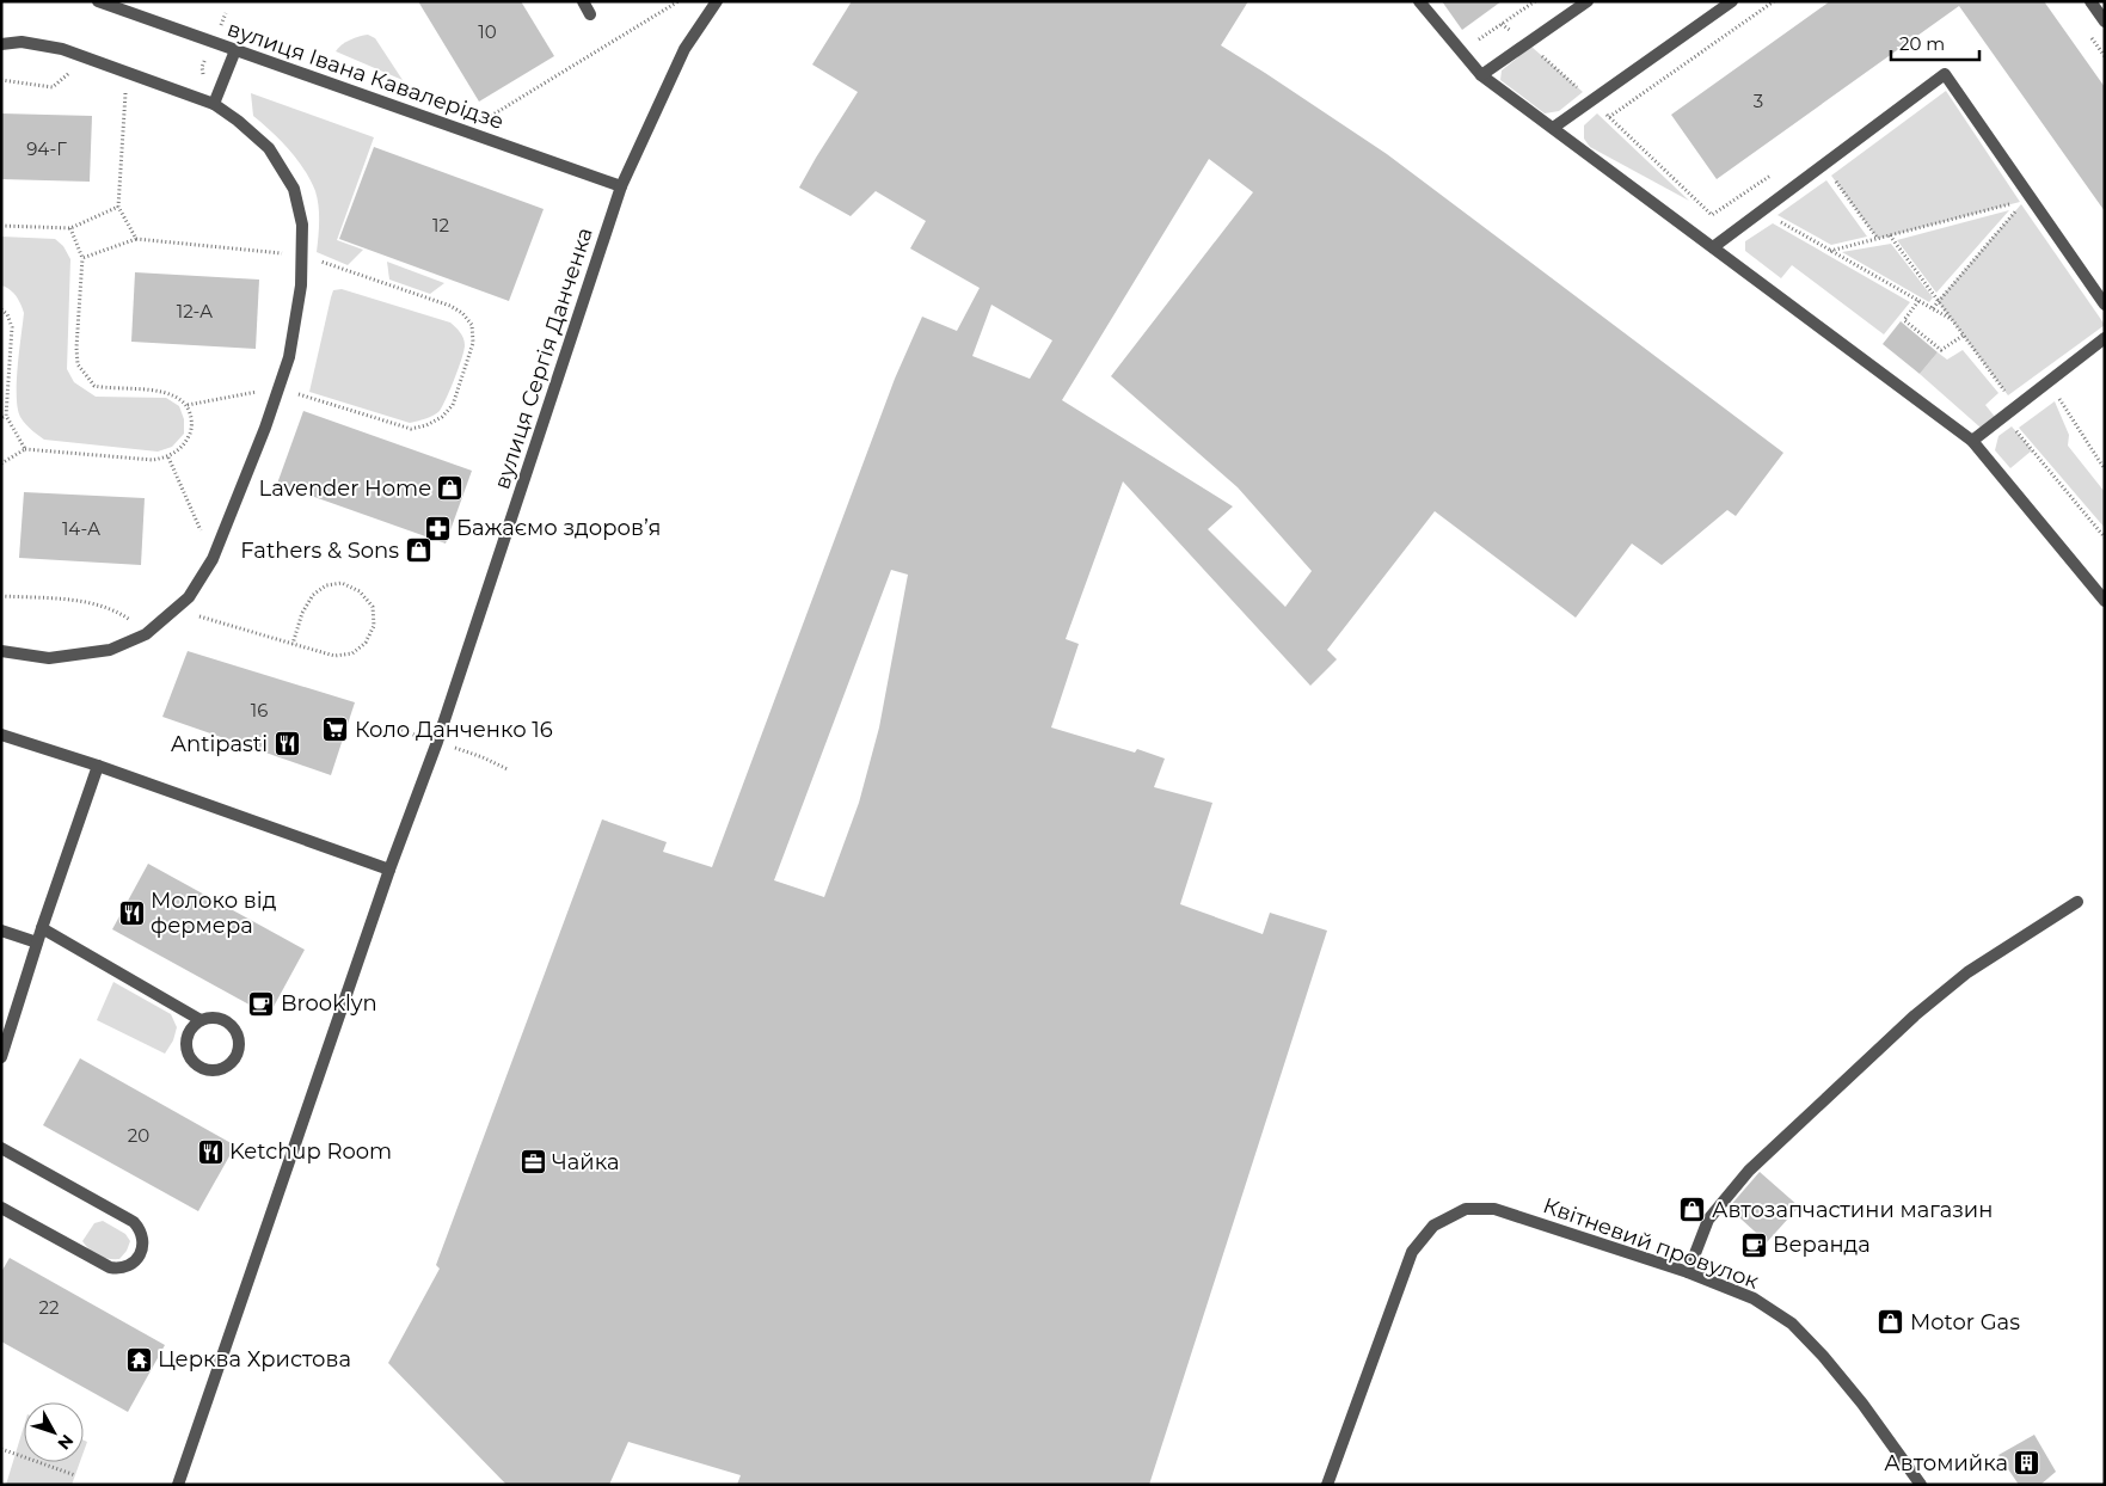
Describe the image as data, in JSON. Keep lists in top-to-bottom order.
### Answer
{
  "streets": {
    "street": ["вулиця Івана Кавалерідзе", "вулиця Сергія Данченка", "Квітневий провулок"]
  },
  "crossings": [
    ["вулиця Івана Кавалерідзе", "вулиця Сергія Данченка"]
  ],
  "places": {
    "shop": [
      "Lavender Home",
      "Fathers & Sons",
      "Автозапчастини магазин",
      "Motor Gas"
    ],
    "pharmacy": ["Бажаємо здоровʼя"],
    "supermarket": ["Коло Данченко 16"],
    "restaurant": ["Antipasti", "Молоко від фермера", "Ketchup Room"],
    "cafe": ["Brooklyn", "Веранда"],
    "office": ["Чайка"],
    "temple": ["Церква Христова"],
    "building": ["Автомийка"]
  },
  "house_numbers": [
    "10",
    "3",
    "94-Г",
    "12",
    "12-А",
    "14-А",
    "16",
    "20",
    "22"
  ],
  "scale_bar": "20 m",
  "north": "bottom right"
}
